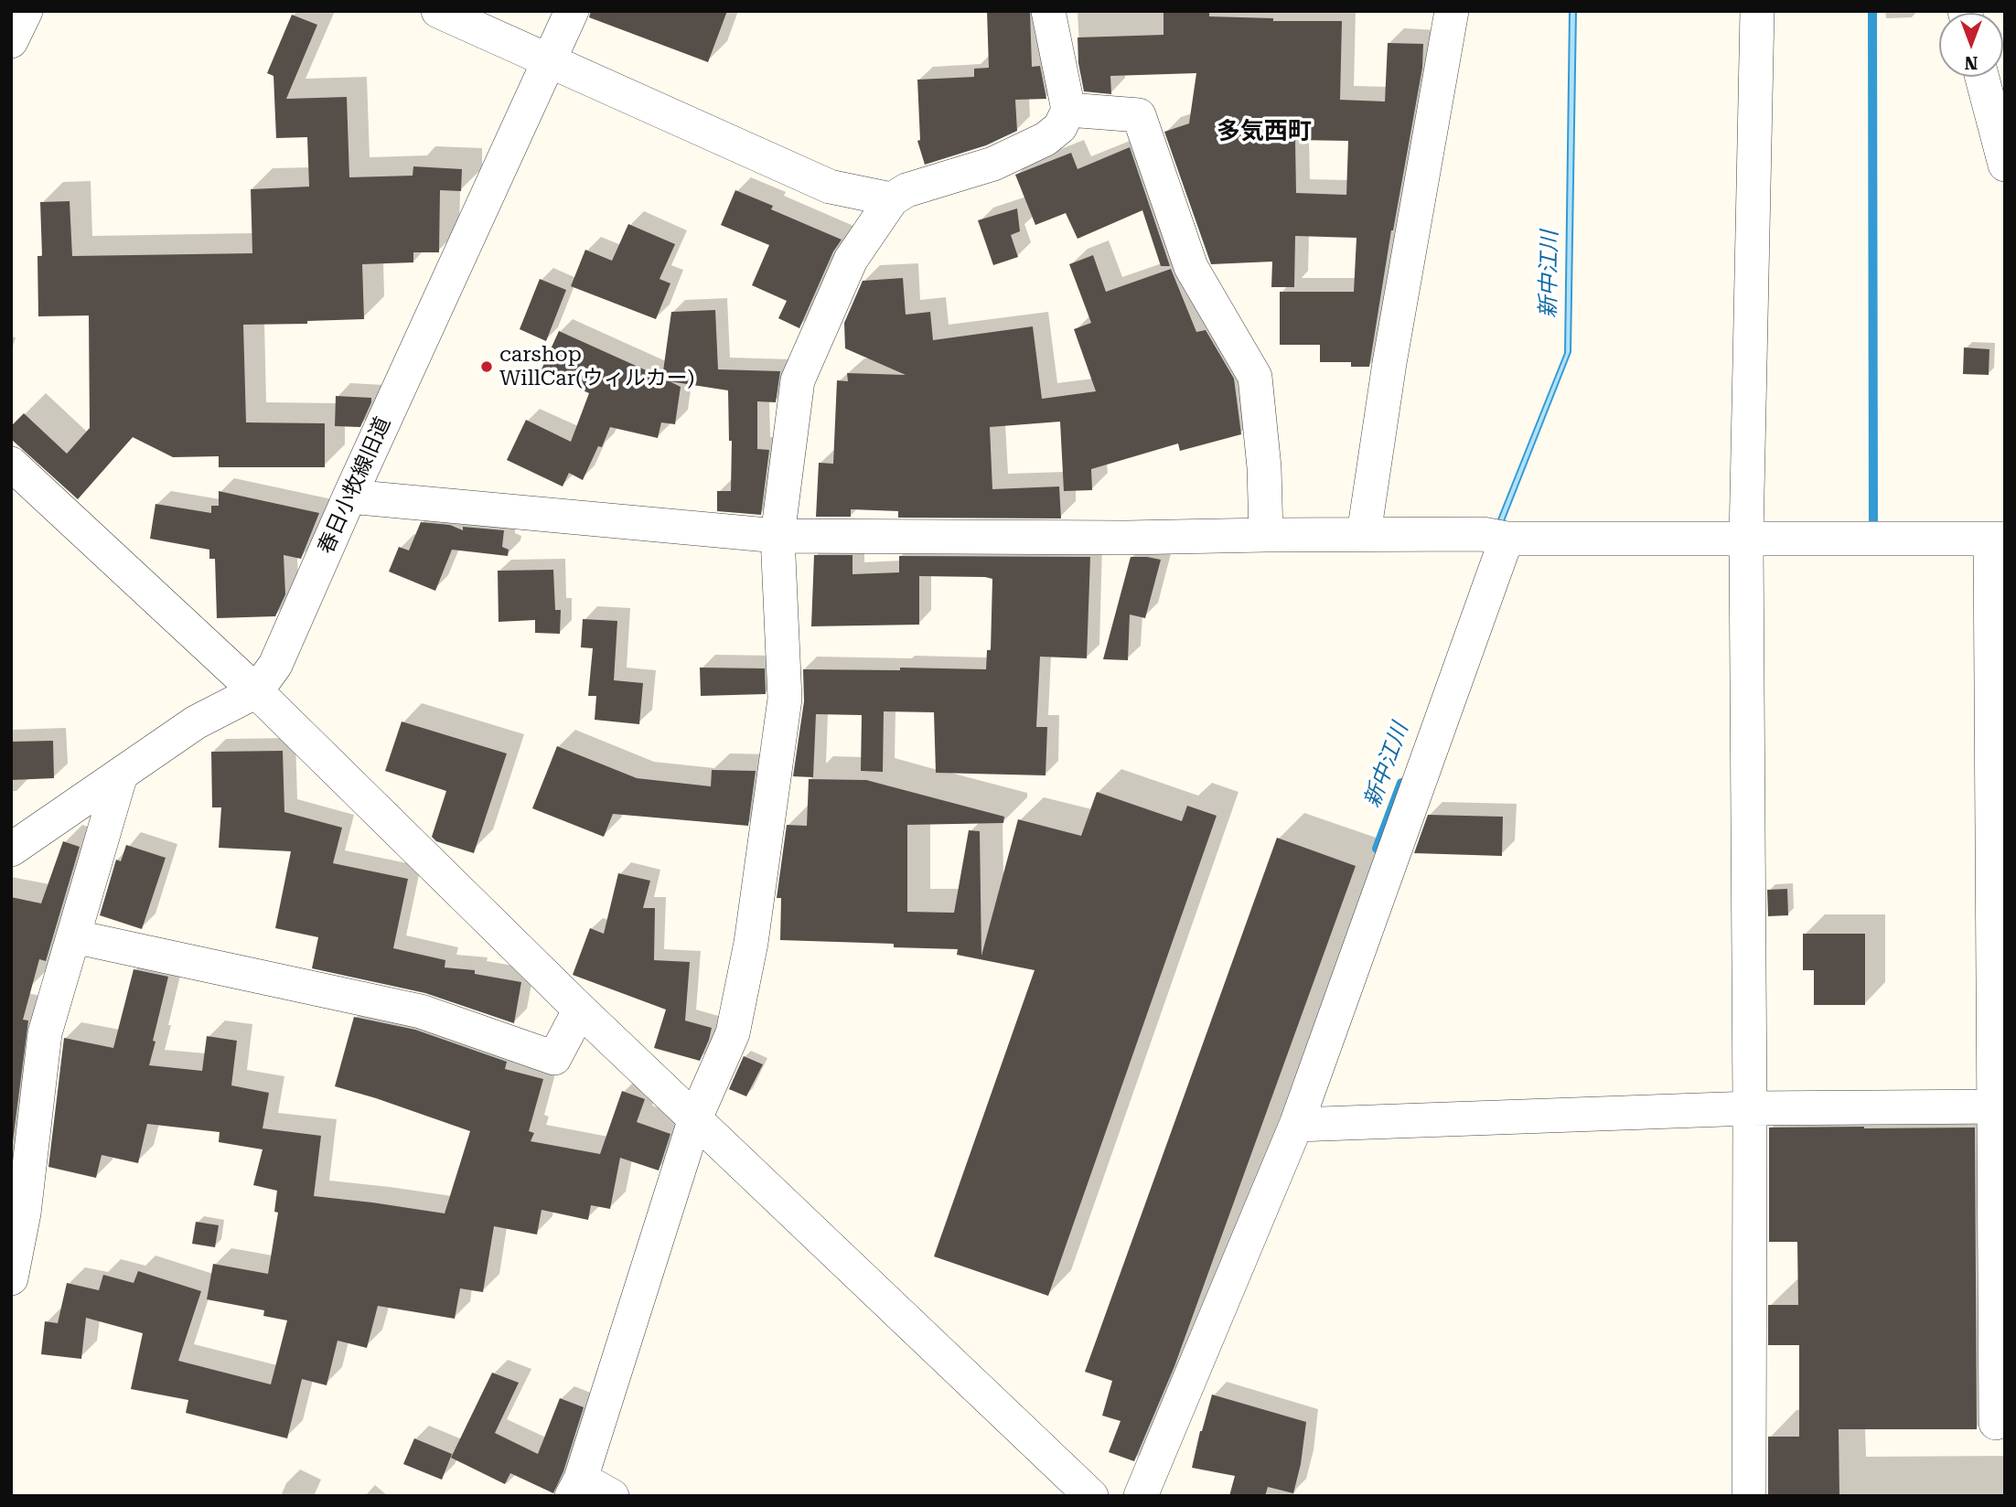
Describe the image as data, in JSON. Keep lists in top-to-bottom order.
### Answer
{
  "streets": {
    "street": ["春日小牧線旧道"]
  },
  "districts": ["多気西町"],
  "water": ["新中江川"],
  "places": ["carshop WillCar(ウィルカー)"],
  "north": "bottom"
}
